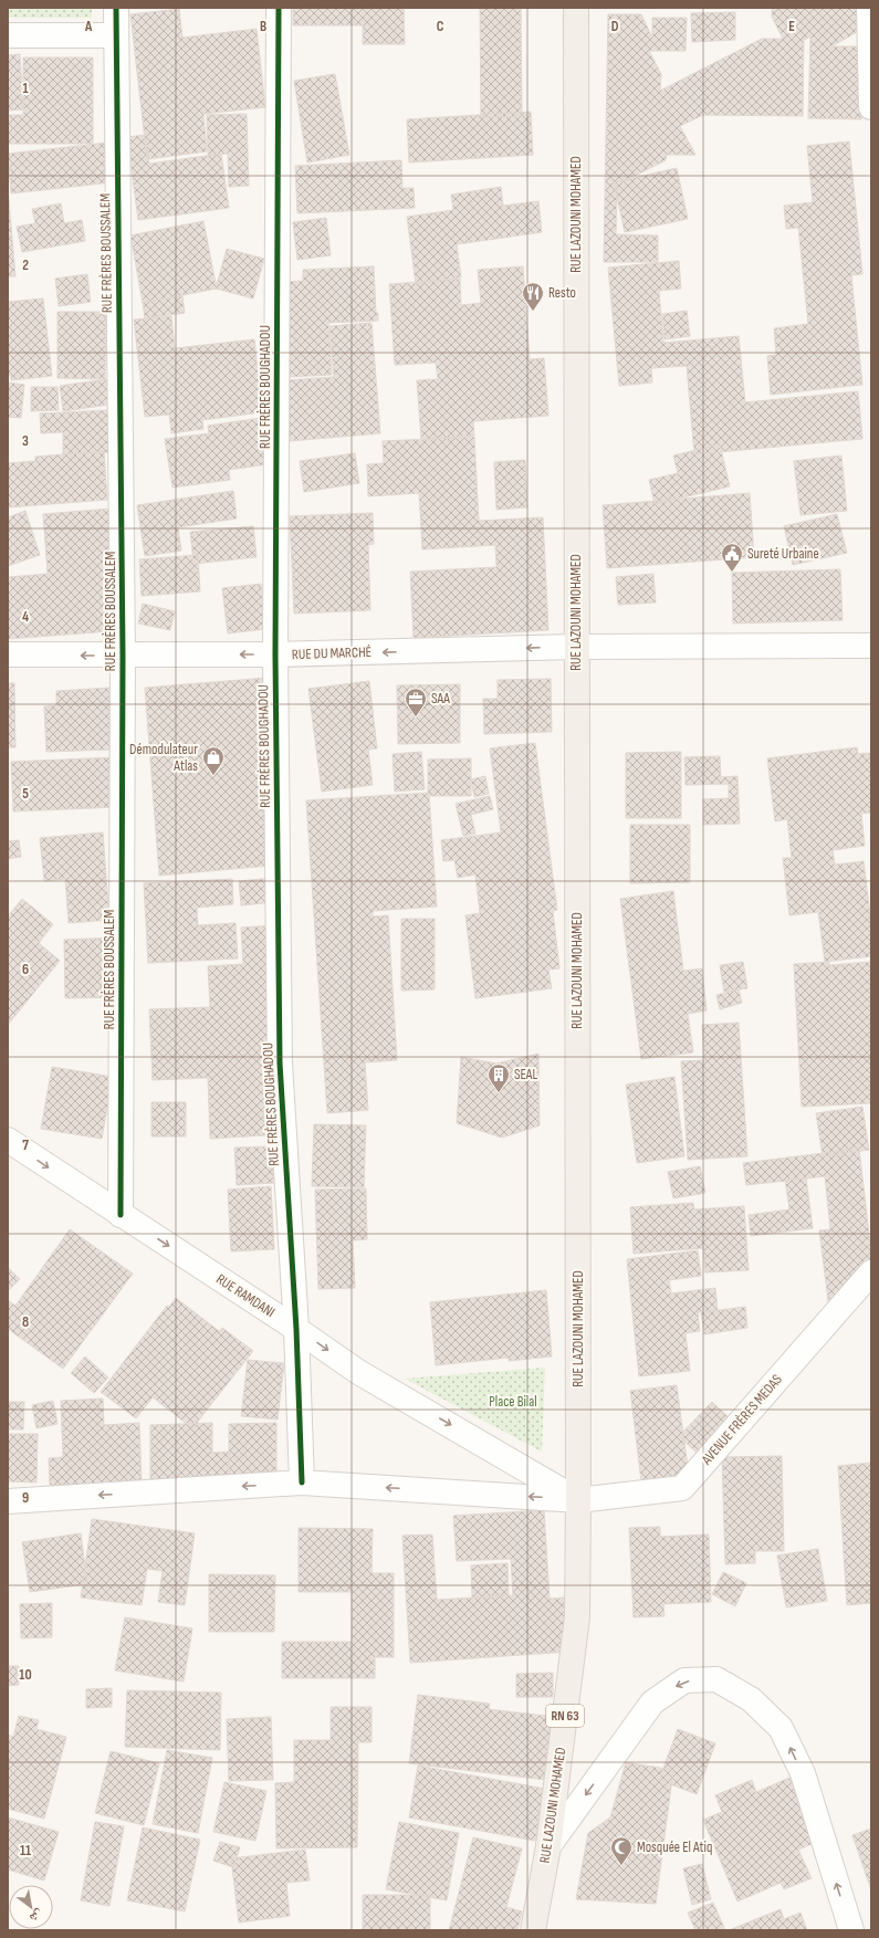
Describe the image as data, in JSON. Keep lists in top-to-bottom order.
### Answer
{
  "streets": {
    "main road": ["RUE LAZOUNI MOHAMED", "RN 63"],
    "street": [
      "RUE FRÈRES BOUSSALEM",
      "RUE FRÈRES BOUGHADOU",
      "RUE DU MARCHÉ",
      "RUE RAMDANI",
      "AVENUE FRÈRES MEDAS"
    ]
  },
  "crossings": [
    ["RUE LAZOUNI MOHAMED", "RUE DU MARCHÉ"],
    ["RUE LAZOUNI MOHAMED", "RUE RAMDANI"],
    ["RUE LAZOUNI MOHAMED", "AVENUE FRÈRES MEDAS"],
    ["RUE FRÈRES BOUSSALEM", "RUE DU MARCHÉ"],
    ["RUE FRÈRES BOUSSALEM", "RUE RAMDANI"],
    ["RUE FRÈRES BOUGHADOU", "RUE DU MARCHÉ"],
    ["RUE FRÈRES BOUGHADOU", "RUE RAMDANI"],
    ["RUE FRÈRES BOUGHADOU", "AVENUE FRÈRES MEDAS"],
    ["RUE RAMDANI", "AVENUE FRÈRES MEDAS"]
  ],
  "one_way": ["RUE DU MARCHÉ", "RUE RAMDANI", "AVENUE FRÈRES MEDAS"],
  "parks": ["Place Bilal"],
  "places": {
    "restaurant": ["Resto"],
    "public building": ["Sureté Urbaine"],
    "office": ["SAA"],
    "shop": ["Démodulateur Atlas"],
    "building": ["SEAL"],
    "mosque": ["Mosquée El Atiq"]
  },
  "north": "bottom right",
  "grid": {
    "columns": [
      "A",
      "B",
      "C",
      "D",
      "E"
    ],
    "rows": [
      "1",
      "2",
      "3",
      "4",
      "5",
      "6",
      "7",
      "8",
      "9",
      "10",
      "11"
    ]
  }
}
